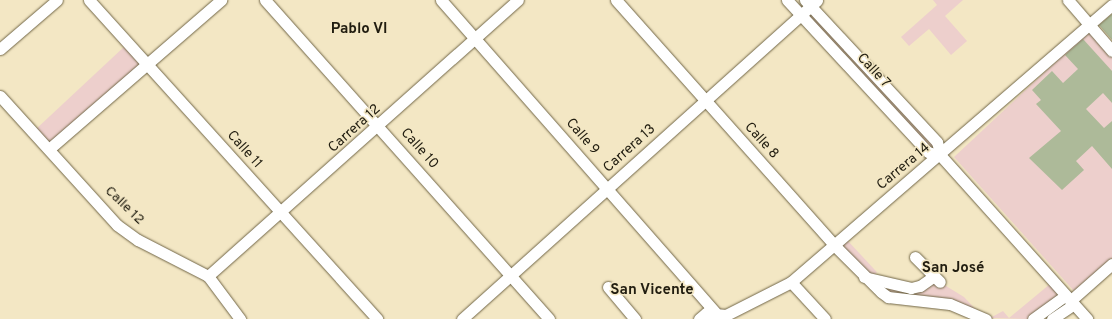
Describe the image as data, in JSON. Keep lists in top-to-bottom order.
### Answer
{
  "streets": {
    "street": [
      "Calle 7",
      "Carrera 12",
      "Calle 9",
      "Calle 8",
      "Calle 10",
      "Carrera 13",
      "Calle 11",
      "Carrera 14",
      "Calle 12"
    ]
  },
  "crossings": [
    ["Calle 7", "Carrera 13"],
    ["Calle 7", "Carrera 14"],
    ["Carrera 12", "Calle 9"],
    ["Carrera 12", "Calle 10"],
    ["Carrera 12", "Calle 11"],
    ["Carrera 12", "Calle 12"],
    ["Calle 9", "Carrera 13"],
    ["Calle 9", "Carrera 14"],
    ["Calle 8", "Carrera 13"],
    ["Calle 8", "Carrera 14"],
    ["Calle 10", "Carrera 13"]
  ],
  "districts": ["Pablo VI", "San José", "San Vicente"]
}
